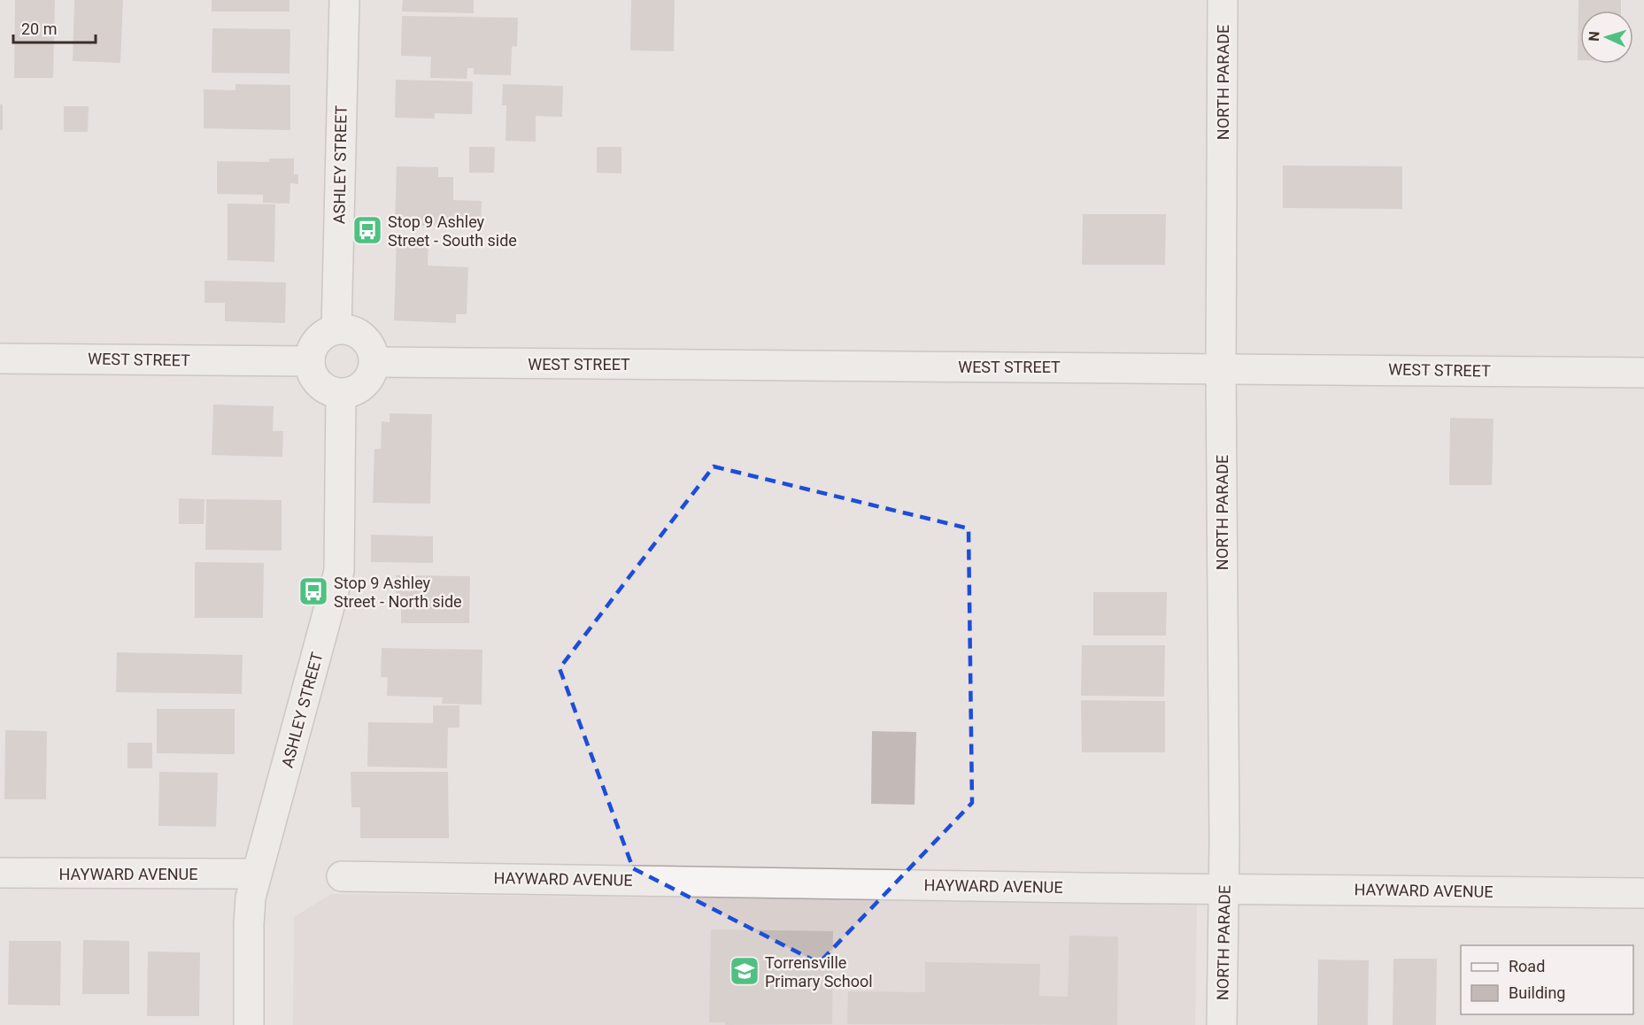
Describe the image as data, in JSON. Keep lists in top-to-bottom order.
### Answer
{
  "streets": {
    "street": [
      "NORTH PARADE",
      "ASHLEY STREET",
      "WEST STREET",
      "HAYWARD AVENUE"
    ]
  },
  "crossings": [
    ["NORTH PARADE", "WEST STREET"],
    ["NORTH PARADE", "HAYWARD AVENUE"],
    ["ASHLEY STREET", "WEST STREET"],
    ["ASHLEY STREET", "HAYWARD AVENUE"]
  ],
  "places": {
    "bus stop": ["Stop 9 Ashley Street - South side", "Stop 9 Ashley Street - North side"],
    "school or university": ["Torrensville Primary School"]
  },
  "legend": ["Road", "Building"],
  "scale_bar": "20 m",
  "north": "left"
}
